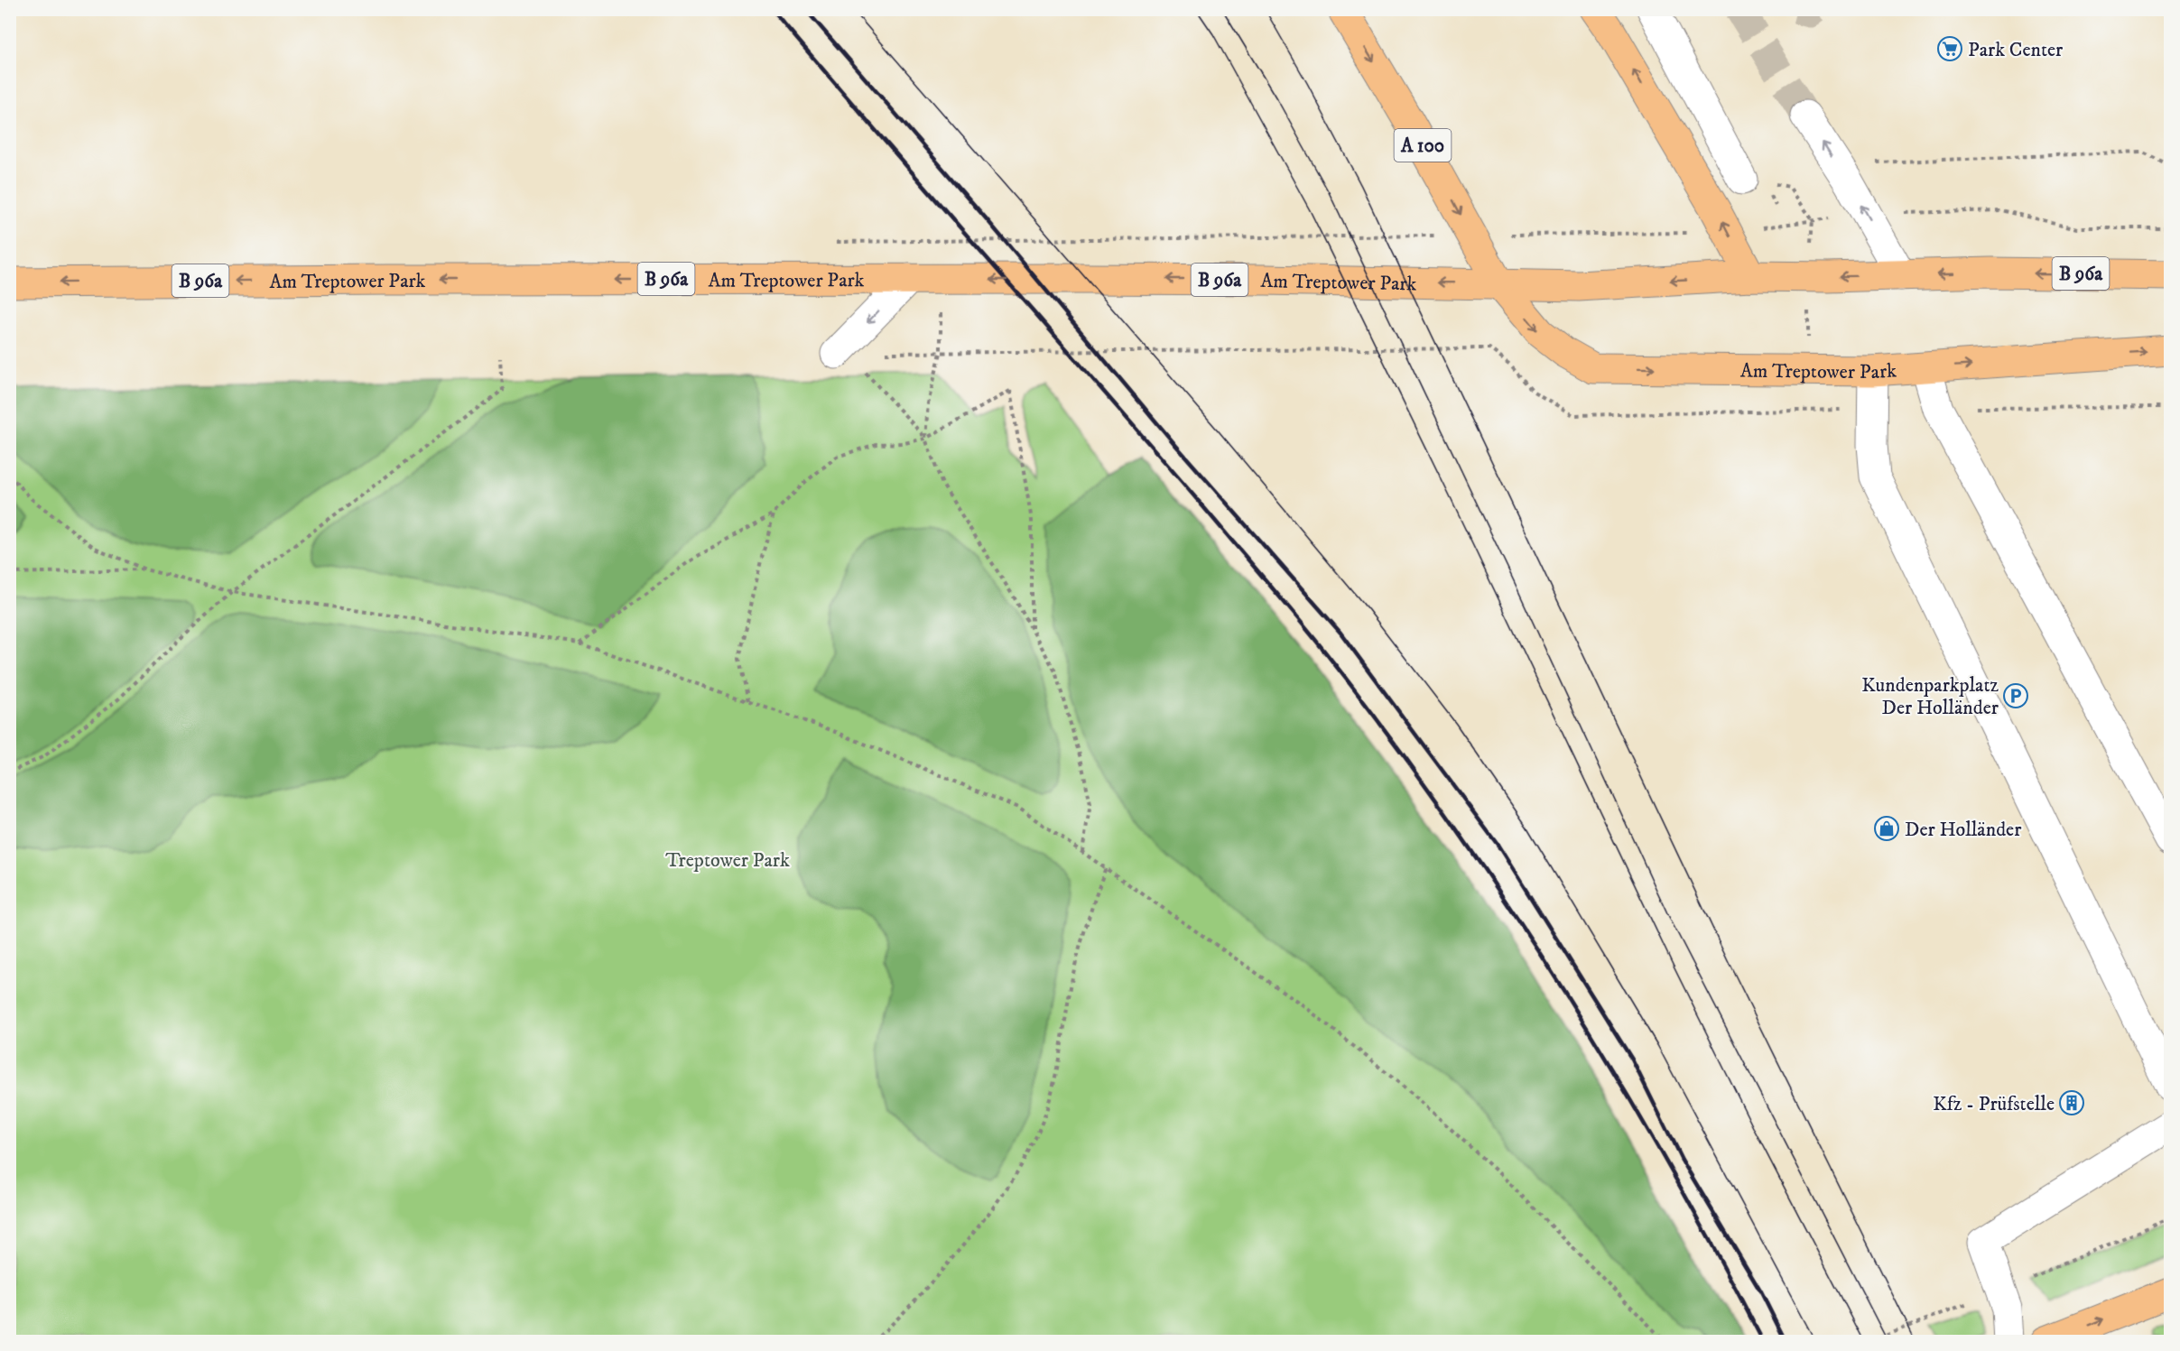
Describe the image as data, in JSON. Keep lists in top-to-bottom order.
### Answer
{
  "streets": {
    "main road": ["A 100", "B 96a", "Am Treptower Park"]
  },
  "crossings": [
    ["A 100", "Am Treptower Park"]
  ],
  "parks": ["Treptower Park"],
  "places": {
    "supermarket": ["Park Center"],
    "parking": ["Kundenparkplatz Der Holländer"],
    "shop": ["Der Holländer"],
    "building": ["Kfz - Prüfstelle"]
  }
}
